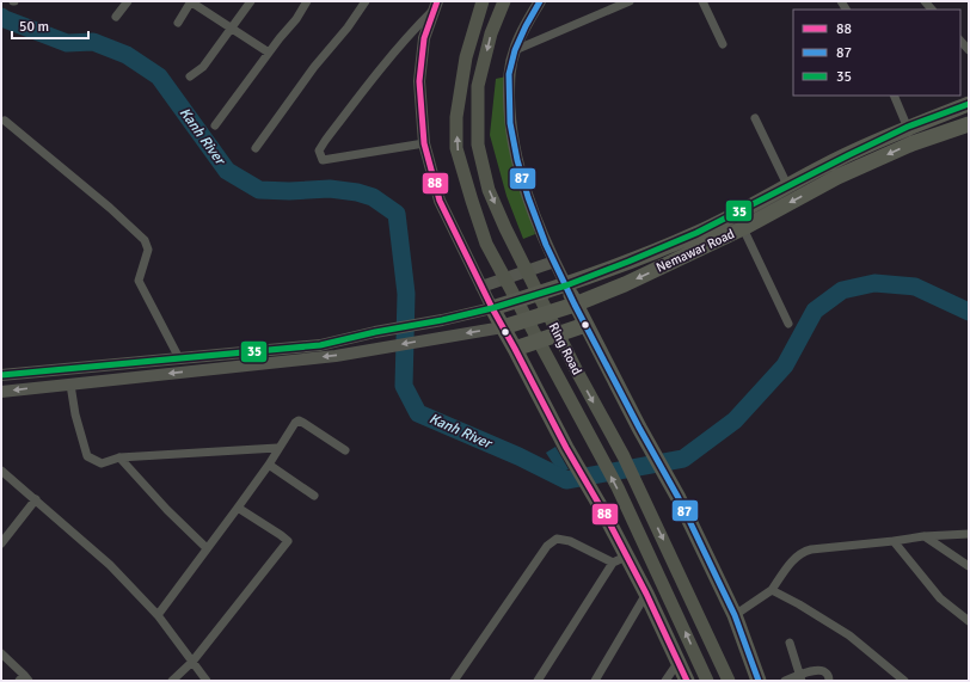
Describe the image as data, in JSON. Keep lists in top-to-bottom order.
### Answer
{
  "streets": {
    "highway": ["Nemawar Road"],
    "main road": ["Ring Road"]
  },
  "water": ["Kanh River"],
  "lines": ["transit line 88", "transit line 87", "transit line 35"],
  "legend": ["88", "87", "35"],
  "scale_bar": "50 m"
}
